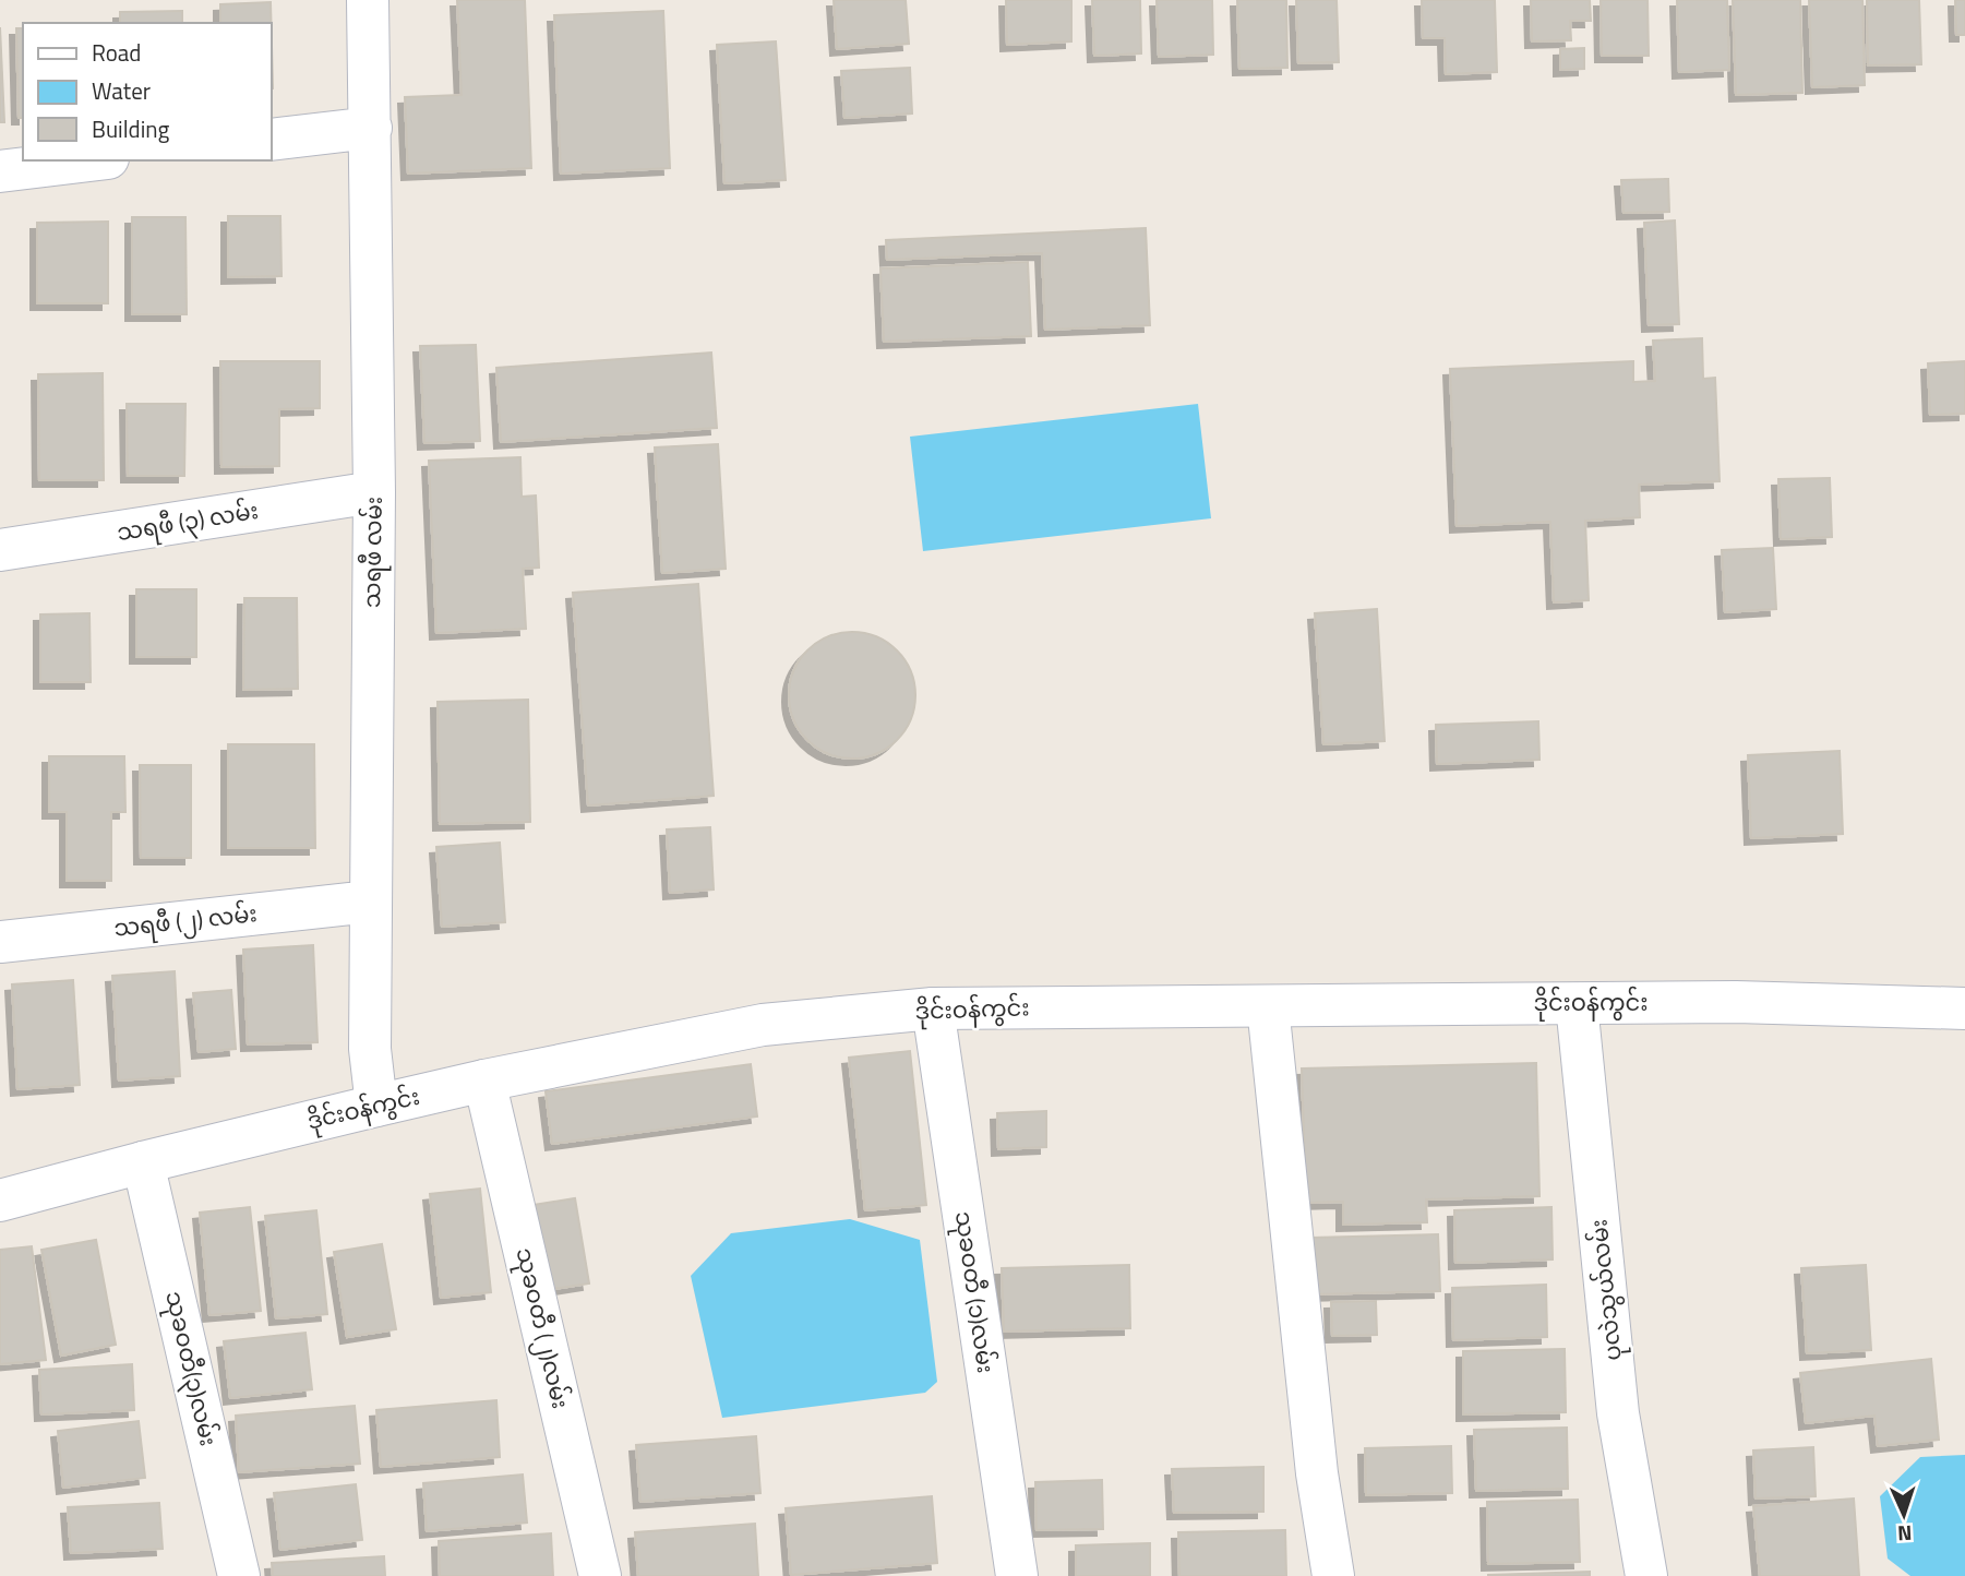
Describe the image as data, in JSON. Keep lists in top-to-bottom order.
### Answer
{
  "streets": {
    "street": [
      "သရဖီ (၃) လမ်း",
      "သရဖီ လမ်း",
      "သရဖီ (၂) လမ်း",
      "ဒိုင်းဝန်ကွင်း",
      "ပုလဲသွယ်လမ်း",
      "သုခဝတီ (၁)လမ်း",
      "သုခဝတီ (၂)လမ်း",
      "သုခဝတီ(၃)လမ်း"
    ]
  },
  "crossings": [
    ["သရဖီ (၃) လမ်း", "သရဖီ လမ်း"],
    ["သရဖီ လမ်း", "သရဖီ (၂) လမ်း"],
    ["သရဖီ လမ်း", "ဒိုင်းဝန်ကွင်း"],
    ["ဒိုင်းဝန်ကွင်း", "ပုလဲသွယ်လမ်း"],
    ["ဒိုင်းဝန်ကွင်း", "သုခဝတီ (၁)လမ်း"],
    ["ဒိုင်းဝန်ကွင်း", "သုခဝတီ (၂)လမ်း"],
    ["ဒိုင်းဝန်ကွင်း", "သုခဝတီ(၃)လမ်း"]
  ],
  "legend": ["Road", "Water", "Building"],
  "north": "bottom"
}
